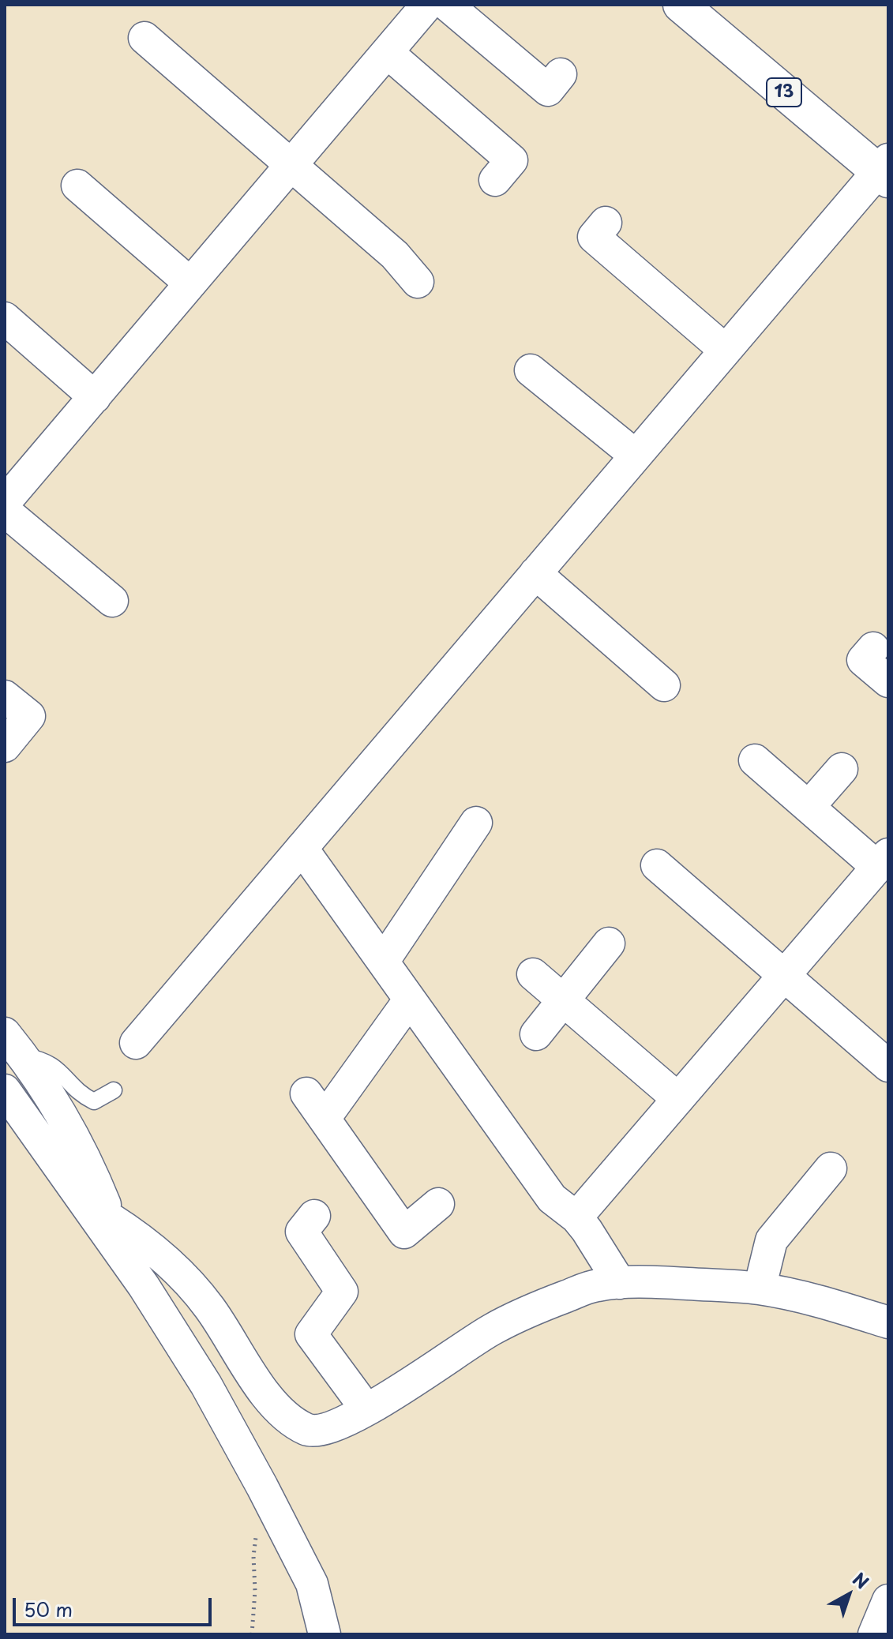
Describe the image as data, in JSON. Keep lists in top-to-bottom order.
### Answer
{
  "streets": {
    "main road": ["13"]
  },
  "scale_bar": "50 m",
  "north": "top right"
}
